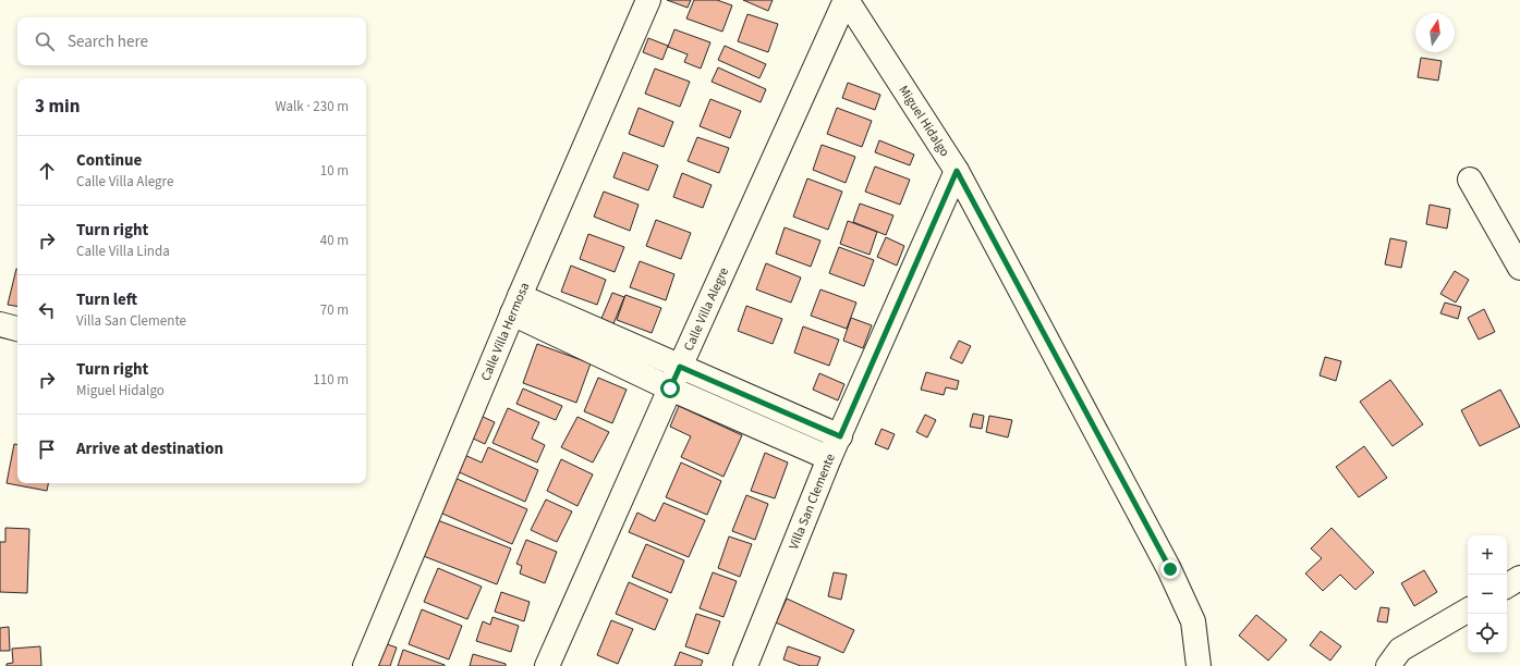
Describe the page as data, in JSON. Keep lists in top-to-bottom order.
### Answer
{
  "streets": {
    "street": [
      "Miguel Hidalgo",
      "Calle Villa Alegre",
      "Calle Villa Hermosa",
      "Villa San Clemente"
    ]
  },
  "crossings": [
    ["Miguel Hidalgo", "Calle Villa Alegre"],
    ["Miguel Hidalgo", "Villa San Clemente"]
  ],
  "north": "top",
  "page": {
    "search": "Search here",
    "heading": ["3 min", "Walk · 230 m"],
    "list": [
      ["Continue", "Calle Villa Alegre", "10 m"],
      ["Turn right", "Calle Villa Linda", "40 m"],
      ["Turn left", "Villa San Clemente", "70 m"],
      ["Turn right", "Miguel Hidalgo", "110 m"],
      "Arrive at destination"
    ],
    "map_buttons": ["+", "−"]
  }
}
